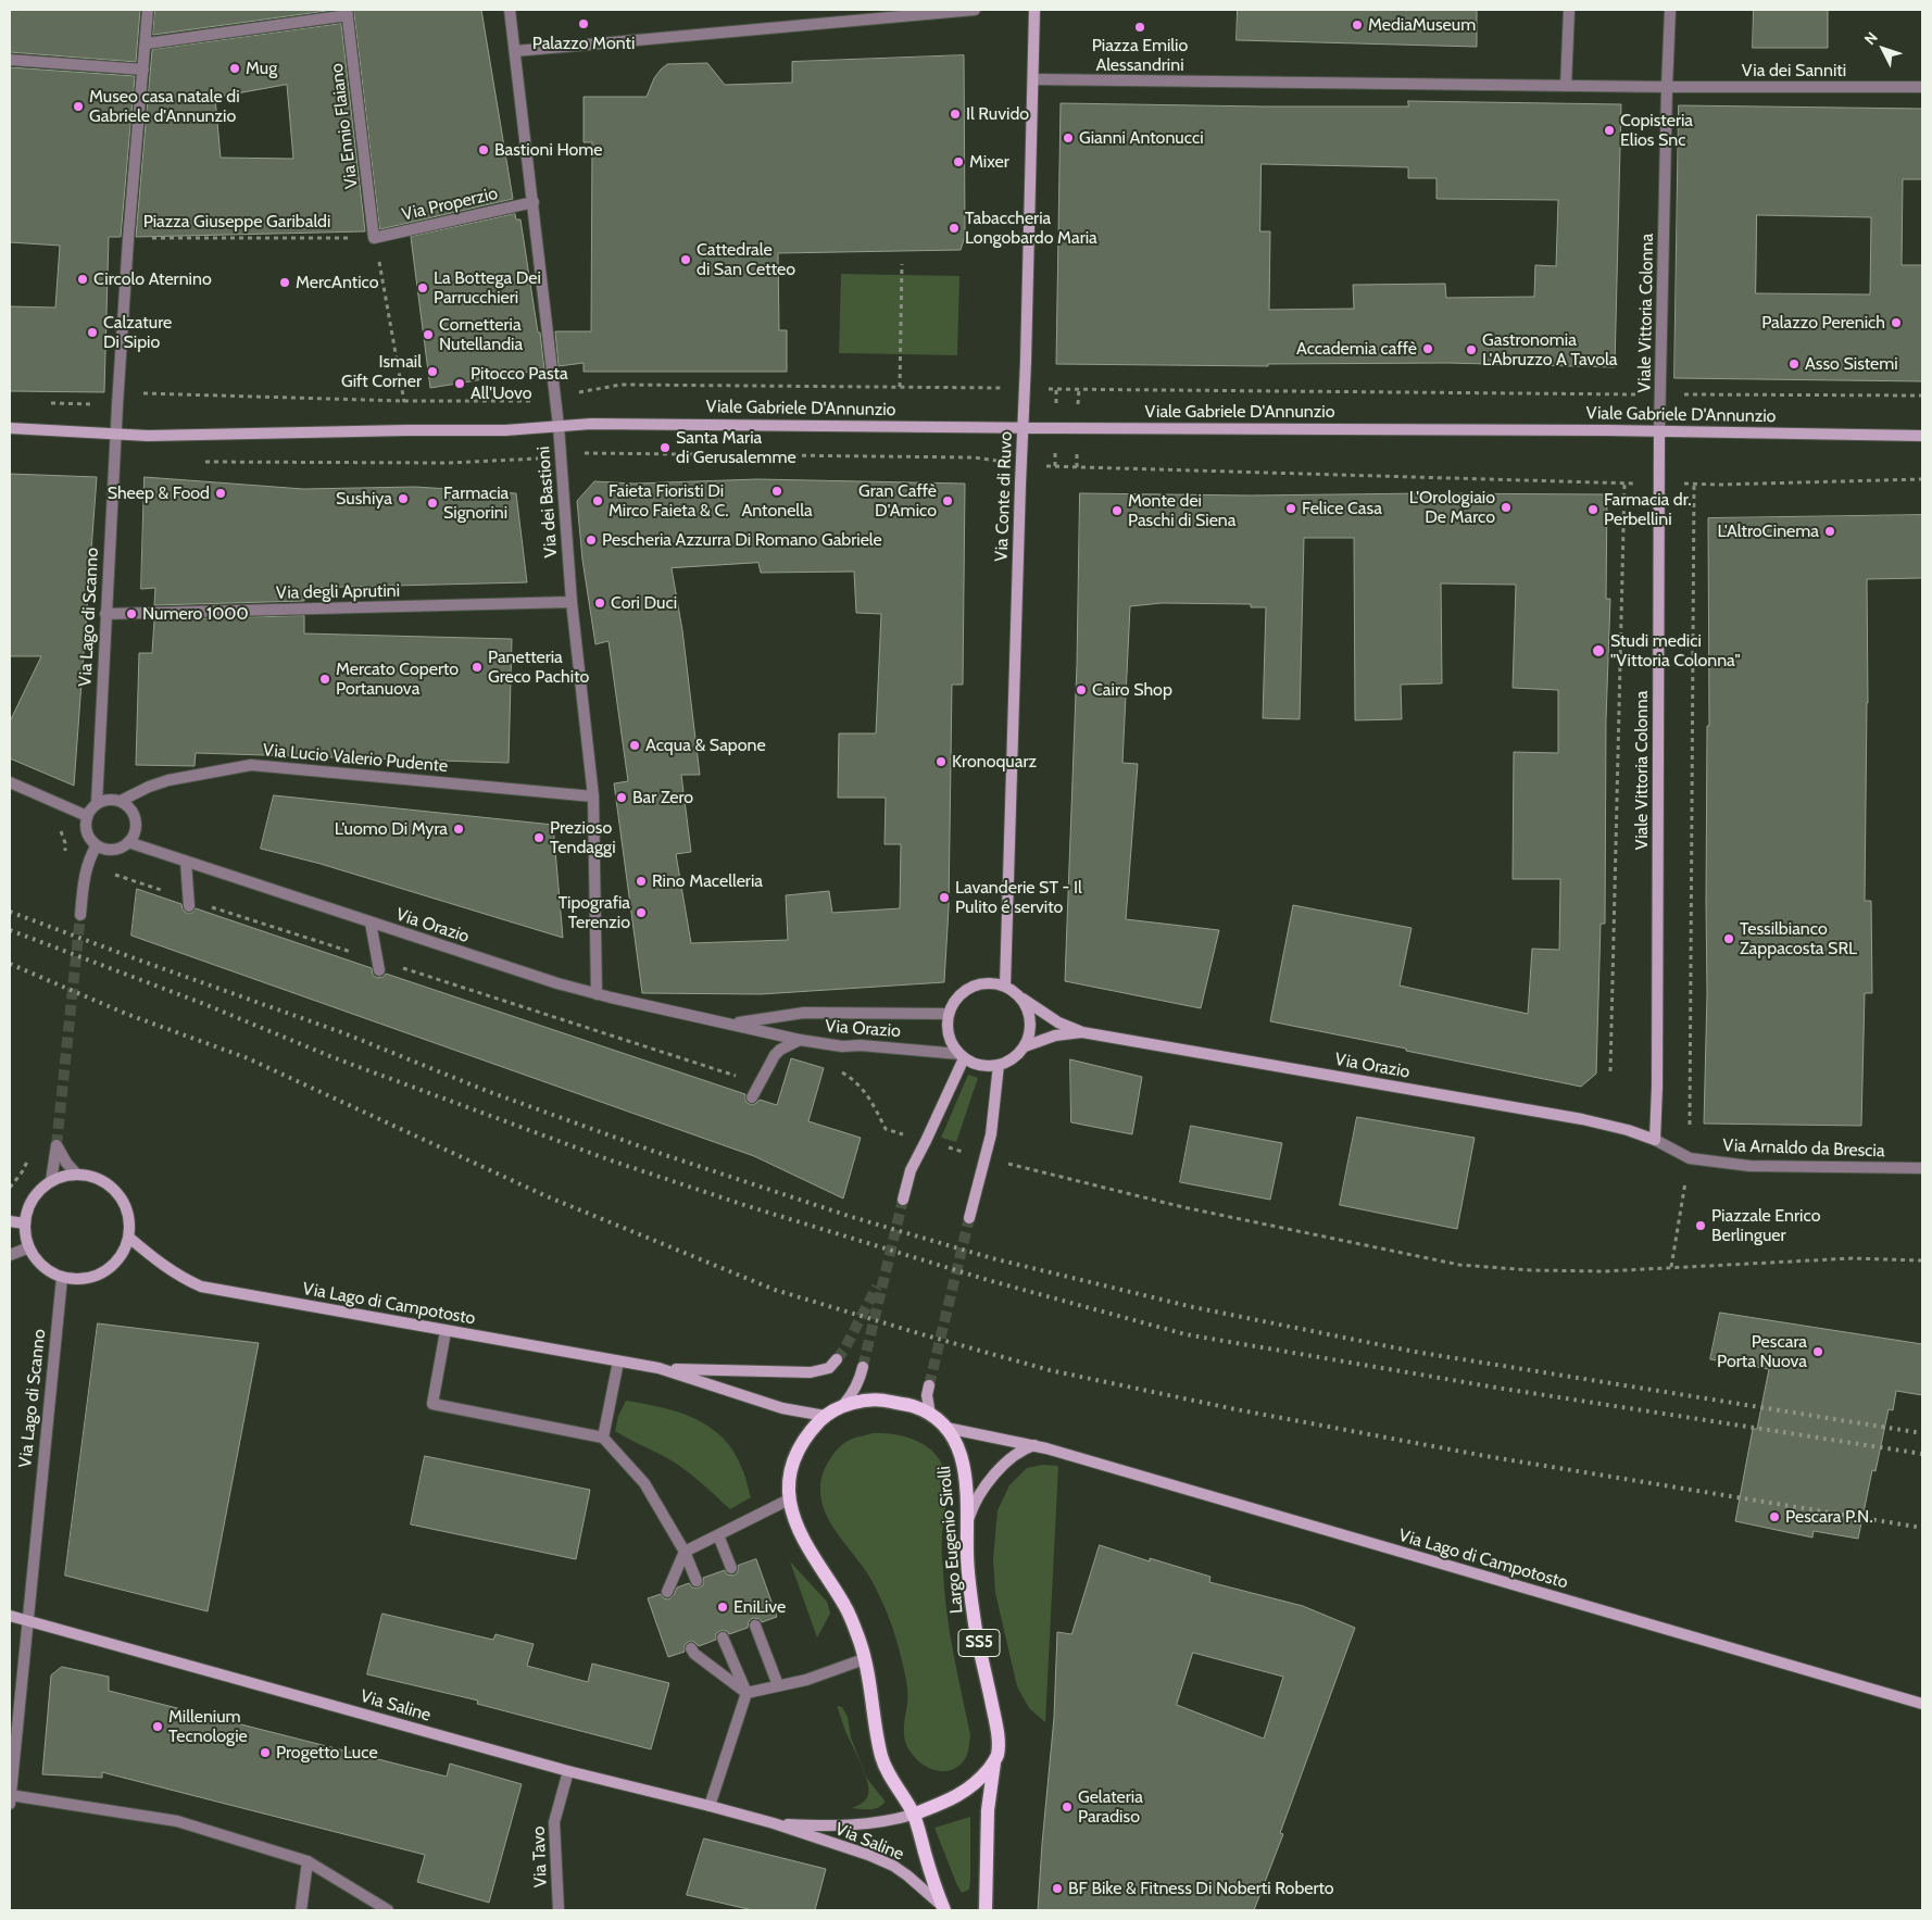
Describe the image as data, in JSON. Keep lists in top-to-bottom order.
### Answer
{
  "streets": {
    "main road": [
      "Viale Vittoria Colonna",
      "Viale Gabriele D'Annunzio",
      "Via Conte di Ruvo",
      "Via Orazio",
      "Via Lago di Campotosto",
      "Largo Eugenio Sirolli",
      "SS5",
      "Via Saline"
    ],
    "street": [
      "Via dei Sanniti",
      "Via Ennio Flaiano",
      "Via Properzio",
      "Piazza Giuseppe Garibaldi",
      "Via dei Bastioni",
      "Via degli Aprutini",
      "Via Lago di Scanno",
      "Via Lucio Valerio Pudente",
      "Via Arnaldo da Brescia",
      "Via Tavo"
    ]
  },
  "crossings": [
    ["Via dei Sanniti", "Viale Vittoria Colonna"],
    ["Via Ennio Flaiano", "Via Properzio"],
    ["Via Ennio Flaiano", "Piazza Giuseppe Garibaldi"],
    ["Via Properzio", "Piazza Giuseppe Garibaldi"],
    ["Via Properzio", "Via dei Bastioni"],
    ["Piazza Giuseppe Garibaldi", "Via Lago di Scanno"],
    ["Viale Vittoria Colonna", "Viale Gabriele D'Annunzio"],
    ["Viale Vittoria Colonna", "Via Orazio"],
    ["Viale Vittoria Colonna", "Via Arnaldo da Brescia"],
    ["Viale Gabriele D'Annunzio", "Via Conte di Ruvo"],
    ["Viale Gabriele D'Annunzio", "Via dei Bastioni"],
    ["Via Conte di Ruvo", "Via Orazio"],
    ["Via dei Bastioni", "Via degli Aprutini"],
    ["Via dei Bastioni", "Via Lucio Valerio Pudente"],
    ["Via dei Bastioni", "Via Orazio"],
    ["Via degli Aprutini", "Via Lago di Scanno"],
    ["Via Lago di Scanno", "Via Lucio Valerio Pudente"],
    ["Via Lago di Scanno", "Via Orazio"],
    ["Via Lago di Scanno", "Via Lago di Campotosto"],
    ["Via Lago di Scanno", "Via Saline"],
    ["Via Lucio Valerio Pudente", "Via Orazio"],
    ["Via Orazio", "Via Arnaldo da Brescia"],
    ["Via Lago di Campotosto", "Largo Eugenio Sirolli"],
    ["Largo Eugenio Sirolli", "SS5"],
    ["Largo Eugenio Sirolli", "Via Saline"],
    ["SS5", "Via Saline"],
    ["Via Saline", "Via Tavo"]
  ],
  "places": [
    "Palazzo Monti",
    "MediaMuseum",
    "Piazza Emilio Alessandrini",
    "Mug",
    "Museo casa natale di Gabriele d'Annunzio",
    "Il Ruvido",
    "Copisteria Elios Snc",
    "Gianni Antonucci",
    "Bastioni Home",
    "Mixer",
    "Tabaccheria Longobardo Maria",
    "Cattedrale di San Cetteo",
    "Circolo Aternino",
    "MercAntico",
    "La Bottega Dei Parrucchieri",
    "Palazzo Perenich",
    "Calzature Di Sipio",
    "Cornetteria Nutellandia",
    "Accademia caffè",
    "Gastronomia L'Abruzzo A Tavola",
    "Asso Sistemi",
    "Ismail Gift Corner",
    "Pitocco Pasta All'Uovo",
    "Santa Maria di Gerusalemme",
    "Antonella",
    "Sheep & Food",
    "Sushiya",
    "Faieta Fioristi Di Mirco Faieta & C.",
    "Gran Caffè D'Amico",
    "Farmacia Signorini",
    "L'Orologiaio De Marco",
    "Felice Casa",
    "Farmacia dr. Perbellini",
    "Monte dei Paschi di Siena",
    "L'AltroCinema",
    "Pescheria Azzurra Di Romano Gabriele",
    "Cori Duci",
    "Numero 1000",
    "Studi medici \"Vittoria Colonna\"",
    "Panetteria Greco Pachito",
    "Mercato Coperto Portanuova",
    "Cairo Shop",
    "Acqua & Sapone",
    "Kronoquarz",
    "Bar Zero",
    "L’uomo Di Myra",
    "Prezioso Tendaggi",
    "Rino Macelleria",
    "Lavanderie ST - Il Pulito é servito",
    "Tipografia Terenzio",
    "Tessilbianco Zappacosta SRL",
    "Piazzale Enrico Berlinguer",
    "Pescara Porta Nuova",
    "Pescara P.N.",
    "EniLive",
    "Millenium Tecnologie",
    "Progetto Luce",
    "Gelateria Paradiso",
    "BF Bike & Fitness Di Noberti Roberto"
  ],
  "north": "top left"
}
